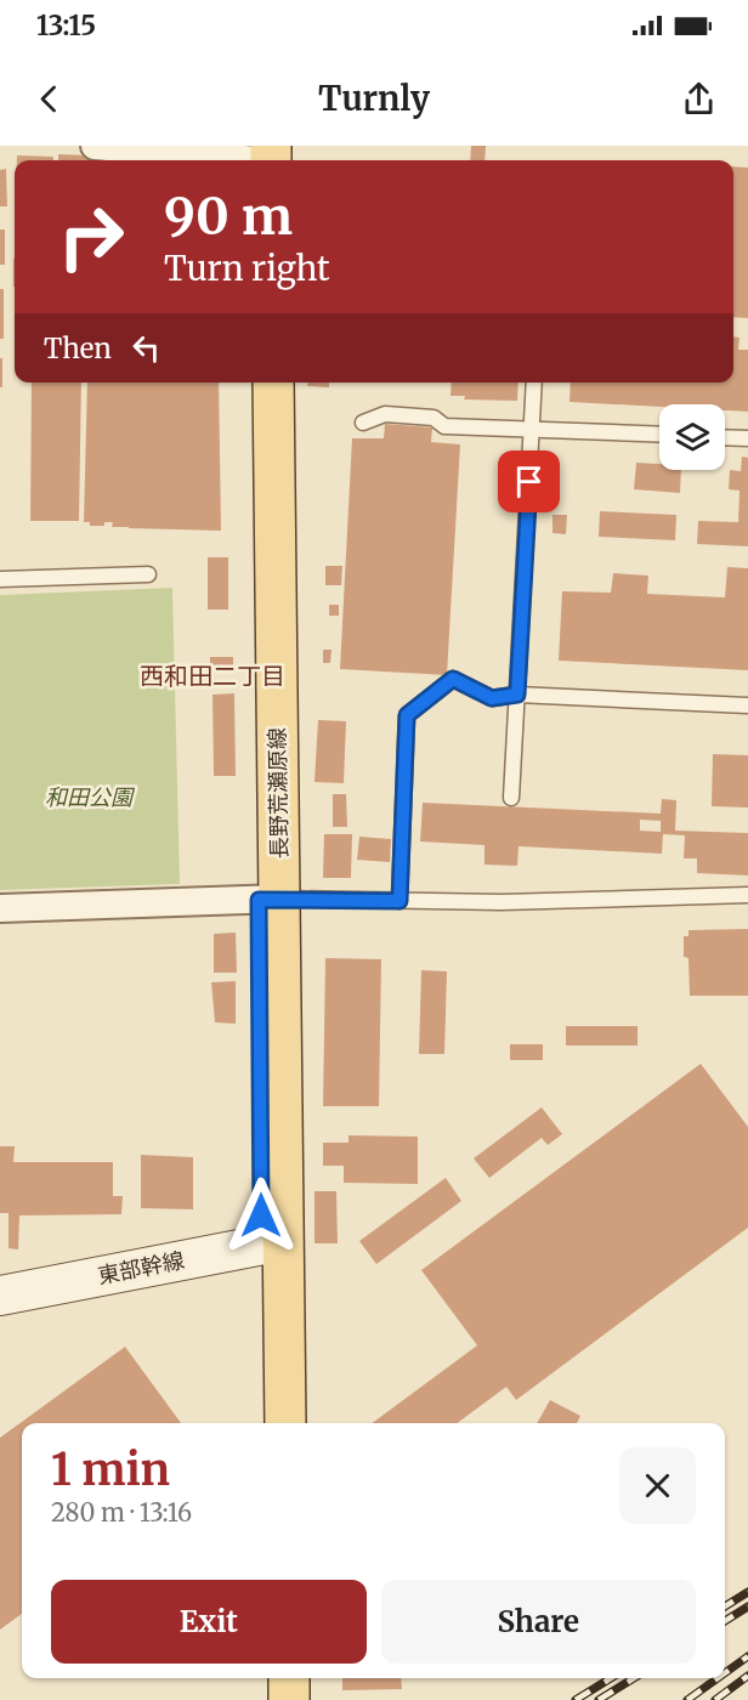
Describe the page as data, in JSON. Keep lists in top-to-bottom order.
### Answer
{
  "streets": {
    "main road": ["長野荒瀬原線"],
    "street": ["東部幹線"]
  },
  "crossings": [
    ["長野荒瀬原線", "東部幹線"]
  ],
  "districts": ["西和田二丁目"],
  "parks": ["和田公園"],
  "page": {
    "status": "13:15",
    "header": "Turnly",
    "turn": ["90 m", "Turn right"],
    "then": "Then",
    "heading": ["1 min", "280 m · 13:16"],
    "buttons": ["Exit", "Share"]
  }
}
